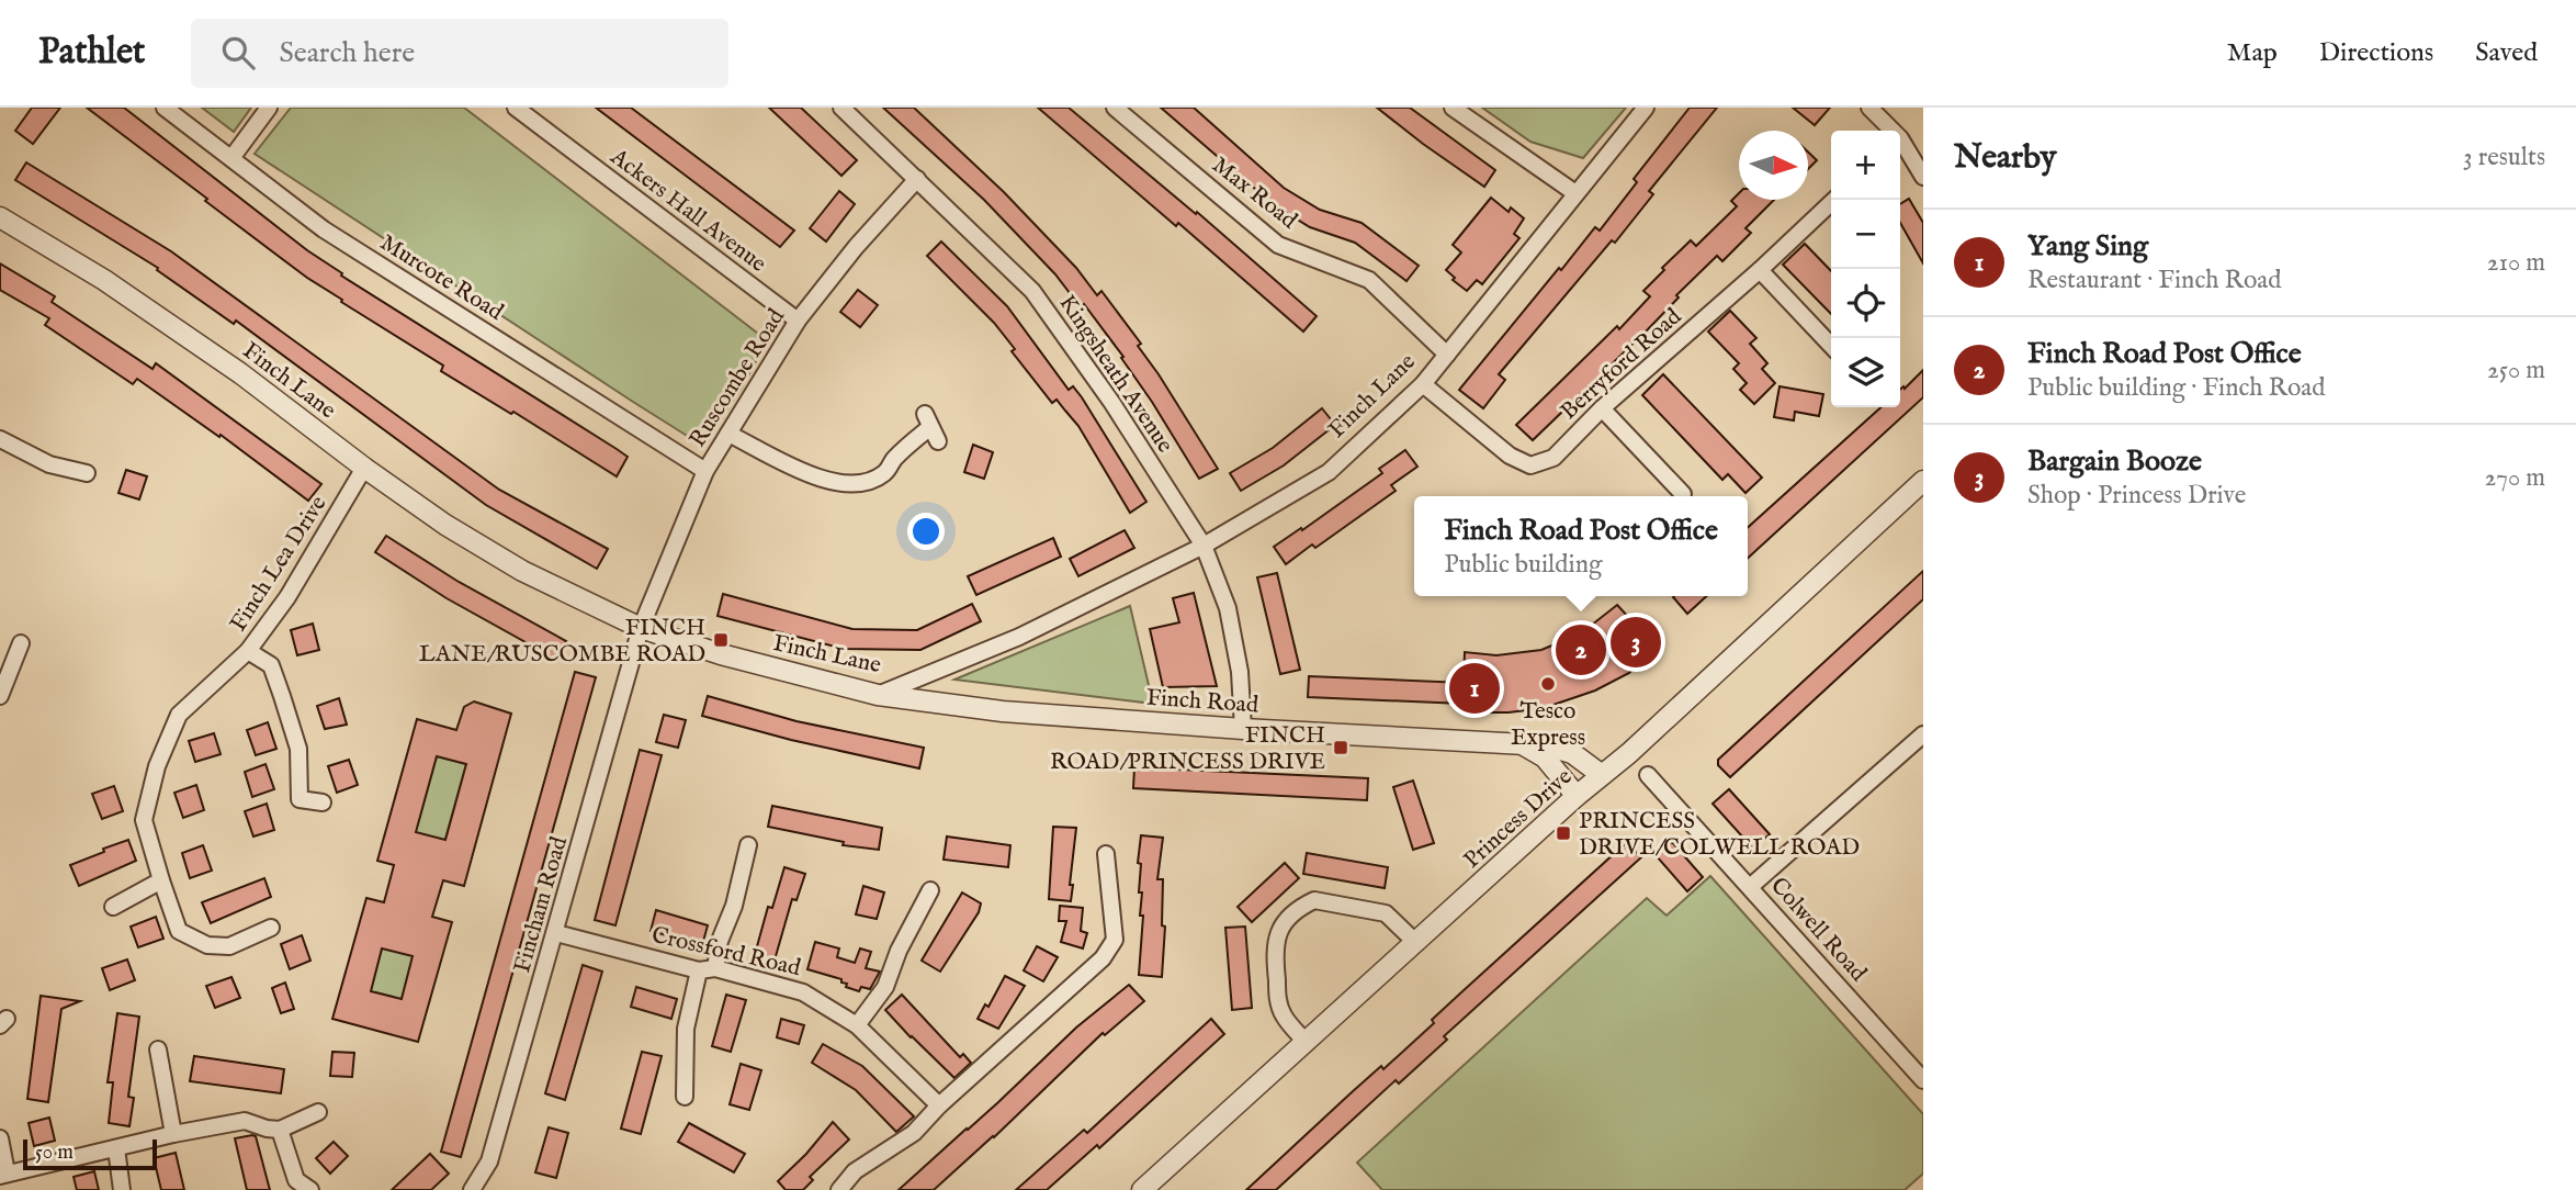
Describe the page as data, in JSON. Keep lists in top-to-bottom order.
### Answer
{
  "streets": {
    "street": [
      "Max Road",
      "Ackers Hall Avenue",
      "Murcote Road",
      "Berryford Road",
      "Kingsheath Avenue",
      "Ruscombe Road",
      "Finch Lane",
      "Finch Lea Drive",
      "Finch Road",
      "Princess Drive",
      "Fincham Road",
      "Colwell Road",
      "Crossford Road"
    ]
  },
  "crossings": [
    ["Max Road", "Finch Lane"],
    ["Ackers Hall Avenue", "Ruscombe Road"],
    ["Murcote Road", "Ruscombe Road"],
    ["Berryford Road", "Finch Lane"],
    ["Kingsheath Avenue", "Ruscombe Road"],
    ["Kingsheath Avenue", "Finch Lane"],
    ["Kingsheath Avenue", "Finch Road"],
    ["Ruscombe Road", "Finch Lane"],
    ["Ruscombe Road", "Fincham Road"],
    ["Finch Lane", "Finch Lea Drive"],
    ["Finch Lane", "Finch Road"],
    ["Finch Lane", "Fincham Road"],
    ["Finch Road", "Princess Drive"],
    ["Fincham Road", "Crossford Road"]
  ],
  "places": {
    "transit": ["FINCH LANE/RUSCOMBE ROAD", "FINCH ROAD/PRINCESS DRIVE", "PRINCESS DRIVE/COLWELL ROAD"],
    "other": ["Tesco Express"]
  },
  "scale_bar": "50 m",
  "north": "right",
  "page": {
    "header": "Pathlet",
    "search": "Search here",
    "nav": ["Map", "Directions", "Saved"],
    "heading": ["Nearby", "3 results"],
    "map_buttons": ["+", "−"],
    "list": [
      {
        "mark": "1",
        "name": "Yang Sing",
        "note": "Restaurant · Finch Road",
        "value": "210 m"
      },
      {
        "mark": "2",
        "name": "Finch Road Post Office",
        "note": "Public building · Finch Road",
        "value": "250 m"
      },
      {
        "mark": "3",
        "name": "Bargain Booze",
        "note": "Shop · Princess Drive",
        "value": "270 m"
      }
    ],
    "popup": ["Finch Road Post Office", "Public building"],
    "pins": ["3", "2", "1"],
    "scale": "50 m"
  }
}
